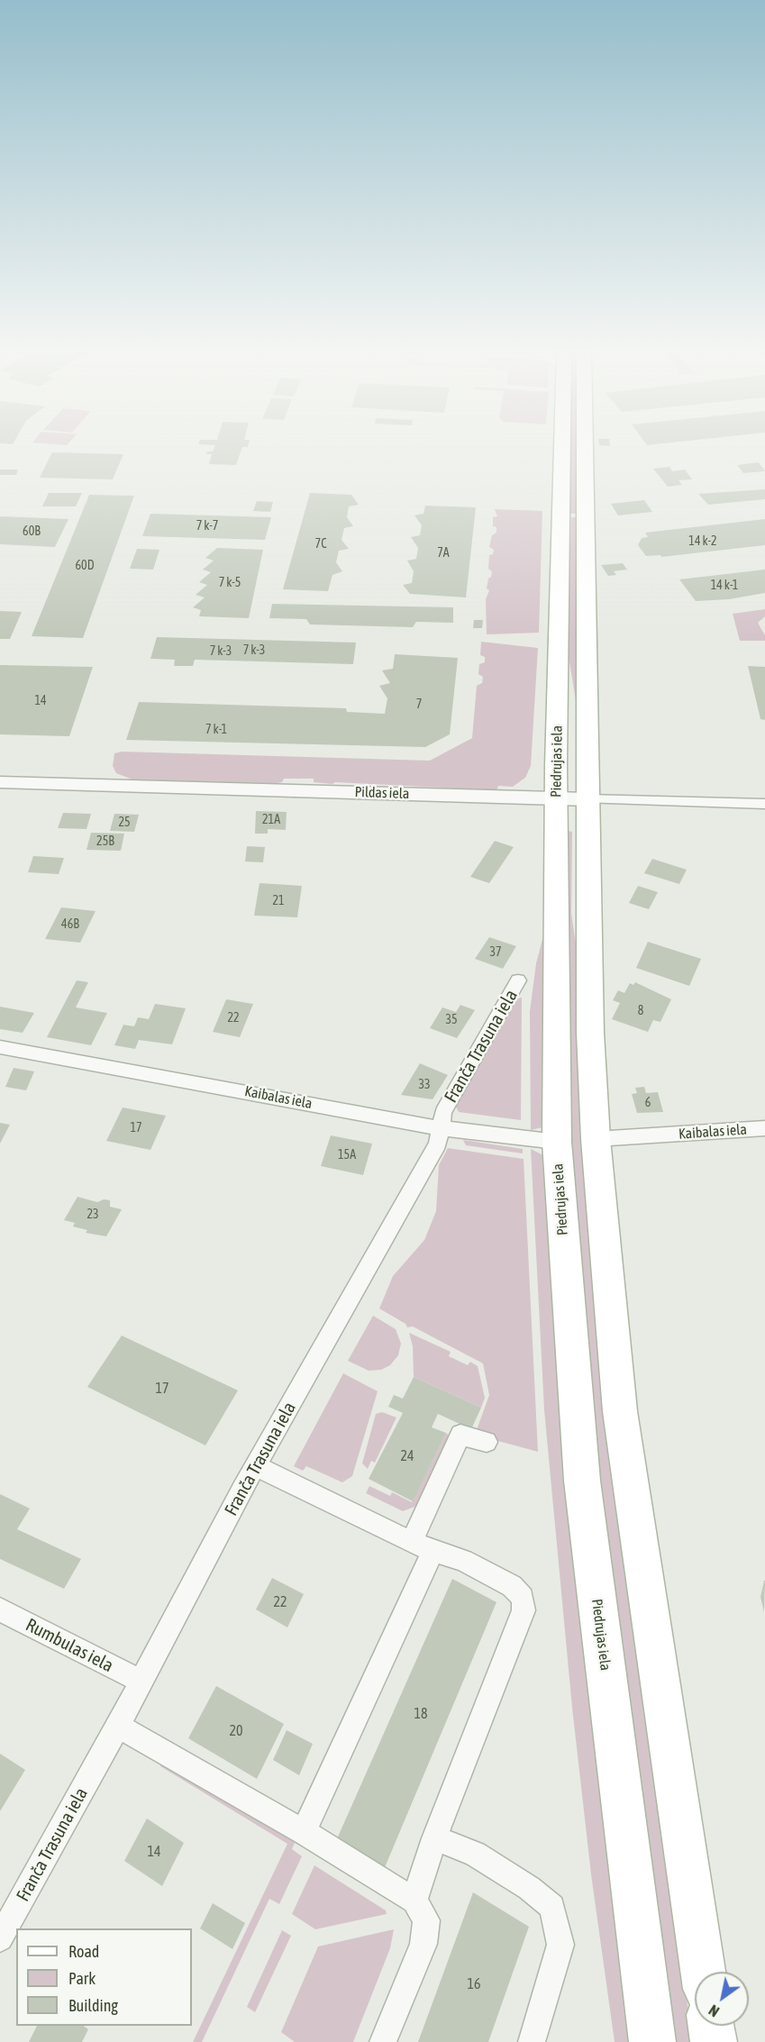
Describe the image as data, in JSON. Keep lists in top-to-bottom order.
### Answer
{
  "streets": {
    "main road": ["Piedrujas iela"],
    "street": [
      "Pildas iela",
      "Franča Trasuna iela",
      "Kaibalas iela",
      "Rumbulas iela"
    ]
  },
  "crossings": [
    ["Piedrujas iela", "Pildas iela"],
    ["Piedrujas iela", "Kaibalas iela"],
    ["Franča Trasuna iela", "Kaibalas iela"],
    ["Franča Trasuna iela", "Rumbulas iela"]
  ],
  "house_numbers": [
    "7 k-7",
    "60B",
    "14 k-2",
    "7C",
    "7A",
    "60D",
    "7 k-5",
    "14 k-1",
    "7 k-3",
    "7 k-3",
    "14",
    "7",
    "7 k-1",
    "21A",
    "25",
    "25B",
    "21",
    "46B",
    "37",
    "8",
    "22",
    "35",
    "33",
    "6",
    "17",
    "15A",
    "23",
    "17",
    "24",
    "22",
    "18",
    "20",
    "14",
    "16"
  ],
  "legend": ["Road", "Park", "Building"],
  "north": "bottom left"
}
